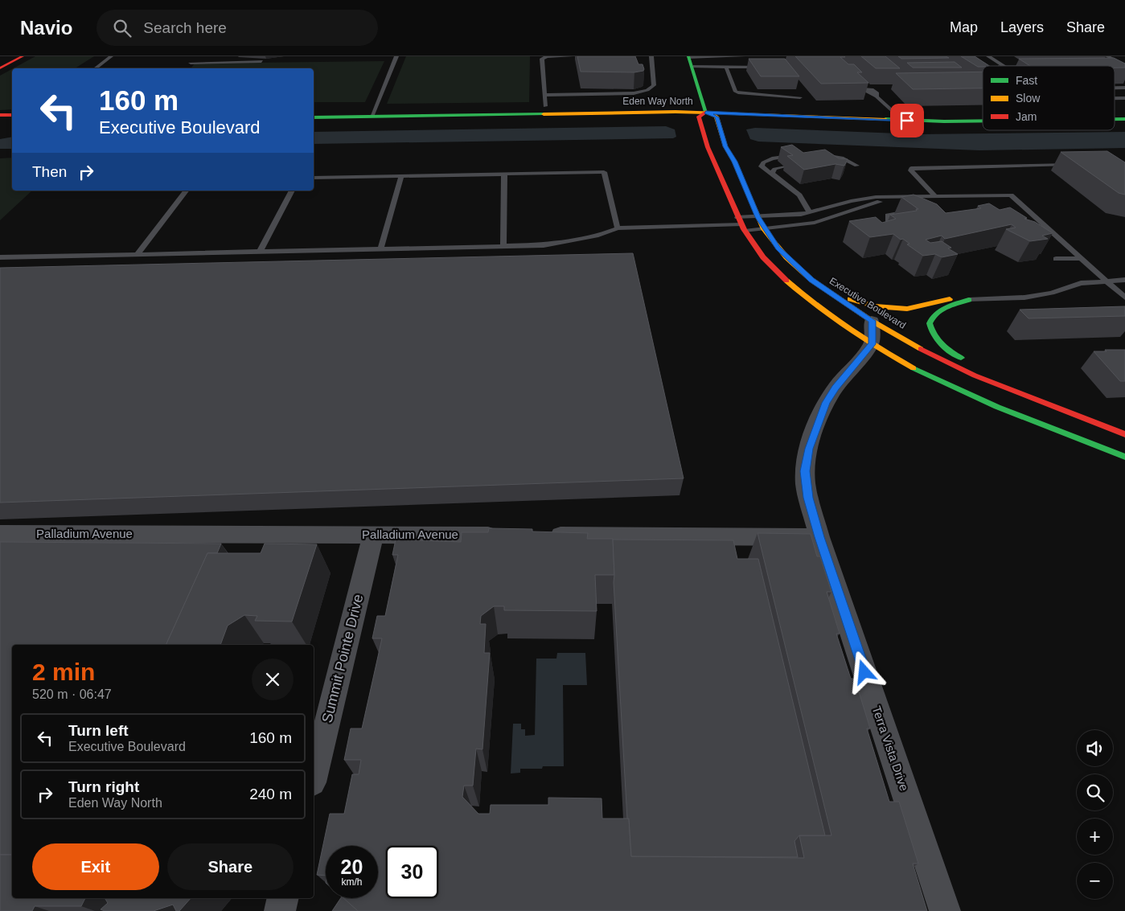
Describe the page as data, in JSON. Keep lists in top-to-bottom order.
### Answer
{
  "streets": {
    "street": [
      "Eden Way North",
      "Executive Boulevard",
      "Palladium Avenue",
      "Summit Pointe Drive",
      "Terra Vista Drive"
    ]
  },
  "crossings": [
    ["Eden Way North", "Executive Boulevard"],
    ["Executive Boulevard", "Terra Vista Drive"],
    ["Palladium Avenue", "Summit Pointe Drive"]
  ],
  "legend": ["Fast", "Slow", "Jam"],
  "page": {
    "header": "Navio",
    "search": "Search here",
    "nav": ["Map", "Layers", "Share"],
    "turn": ["160 m", "Executive Boulevard"],
    "then": "Then",
    "heading": ["2 min", "520 m · 06:47"],
    "list": [
      {
        "name": "Turn left",
        "note": "Executive Boulevard",
        "value": "160 m"
      },
      {
        "name": "Turn right",
        "note": "Eden Way North",
        "value": "240 m"
      }
    ],
    "map_buttons": ["+", "−"],
    "buttons": ["Exit", "Share"],
    "speed": "20 km/h",
    "limit": "30"
  }
}
